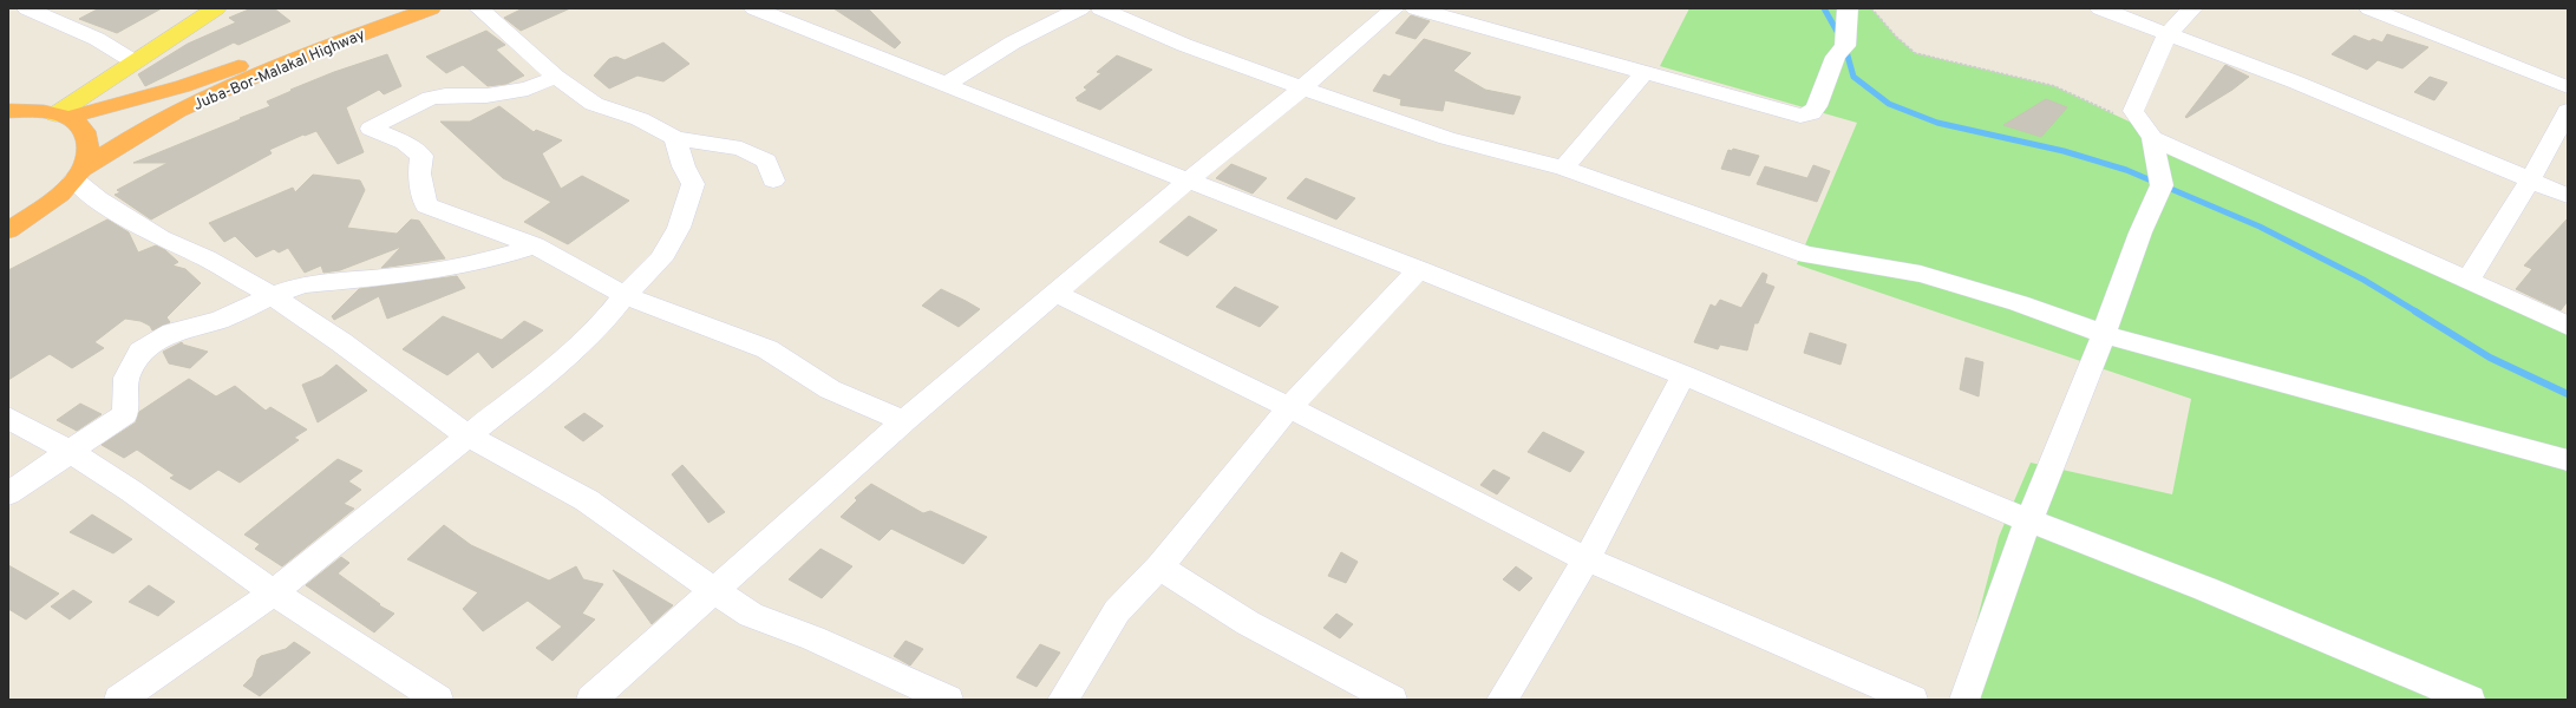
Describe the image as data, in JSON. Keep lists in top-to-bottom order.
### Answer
{
  "streets": {
    "highway": ["Juba-Bor-Malakal Highway"]
  }
}
